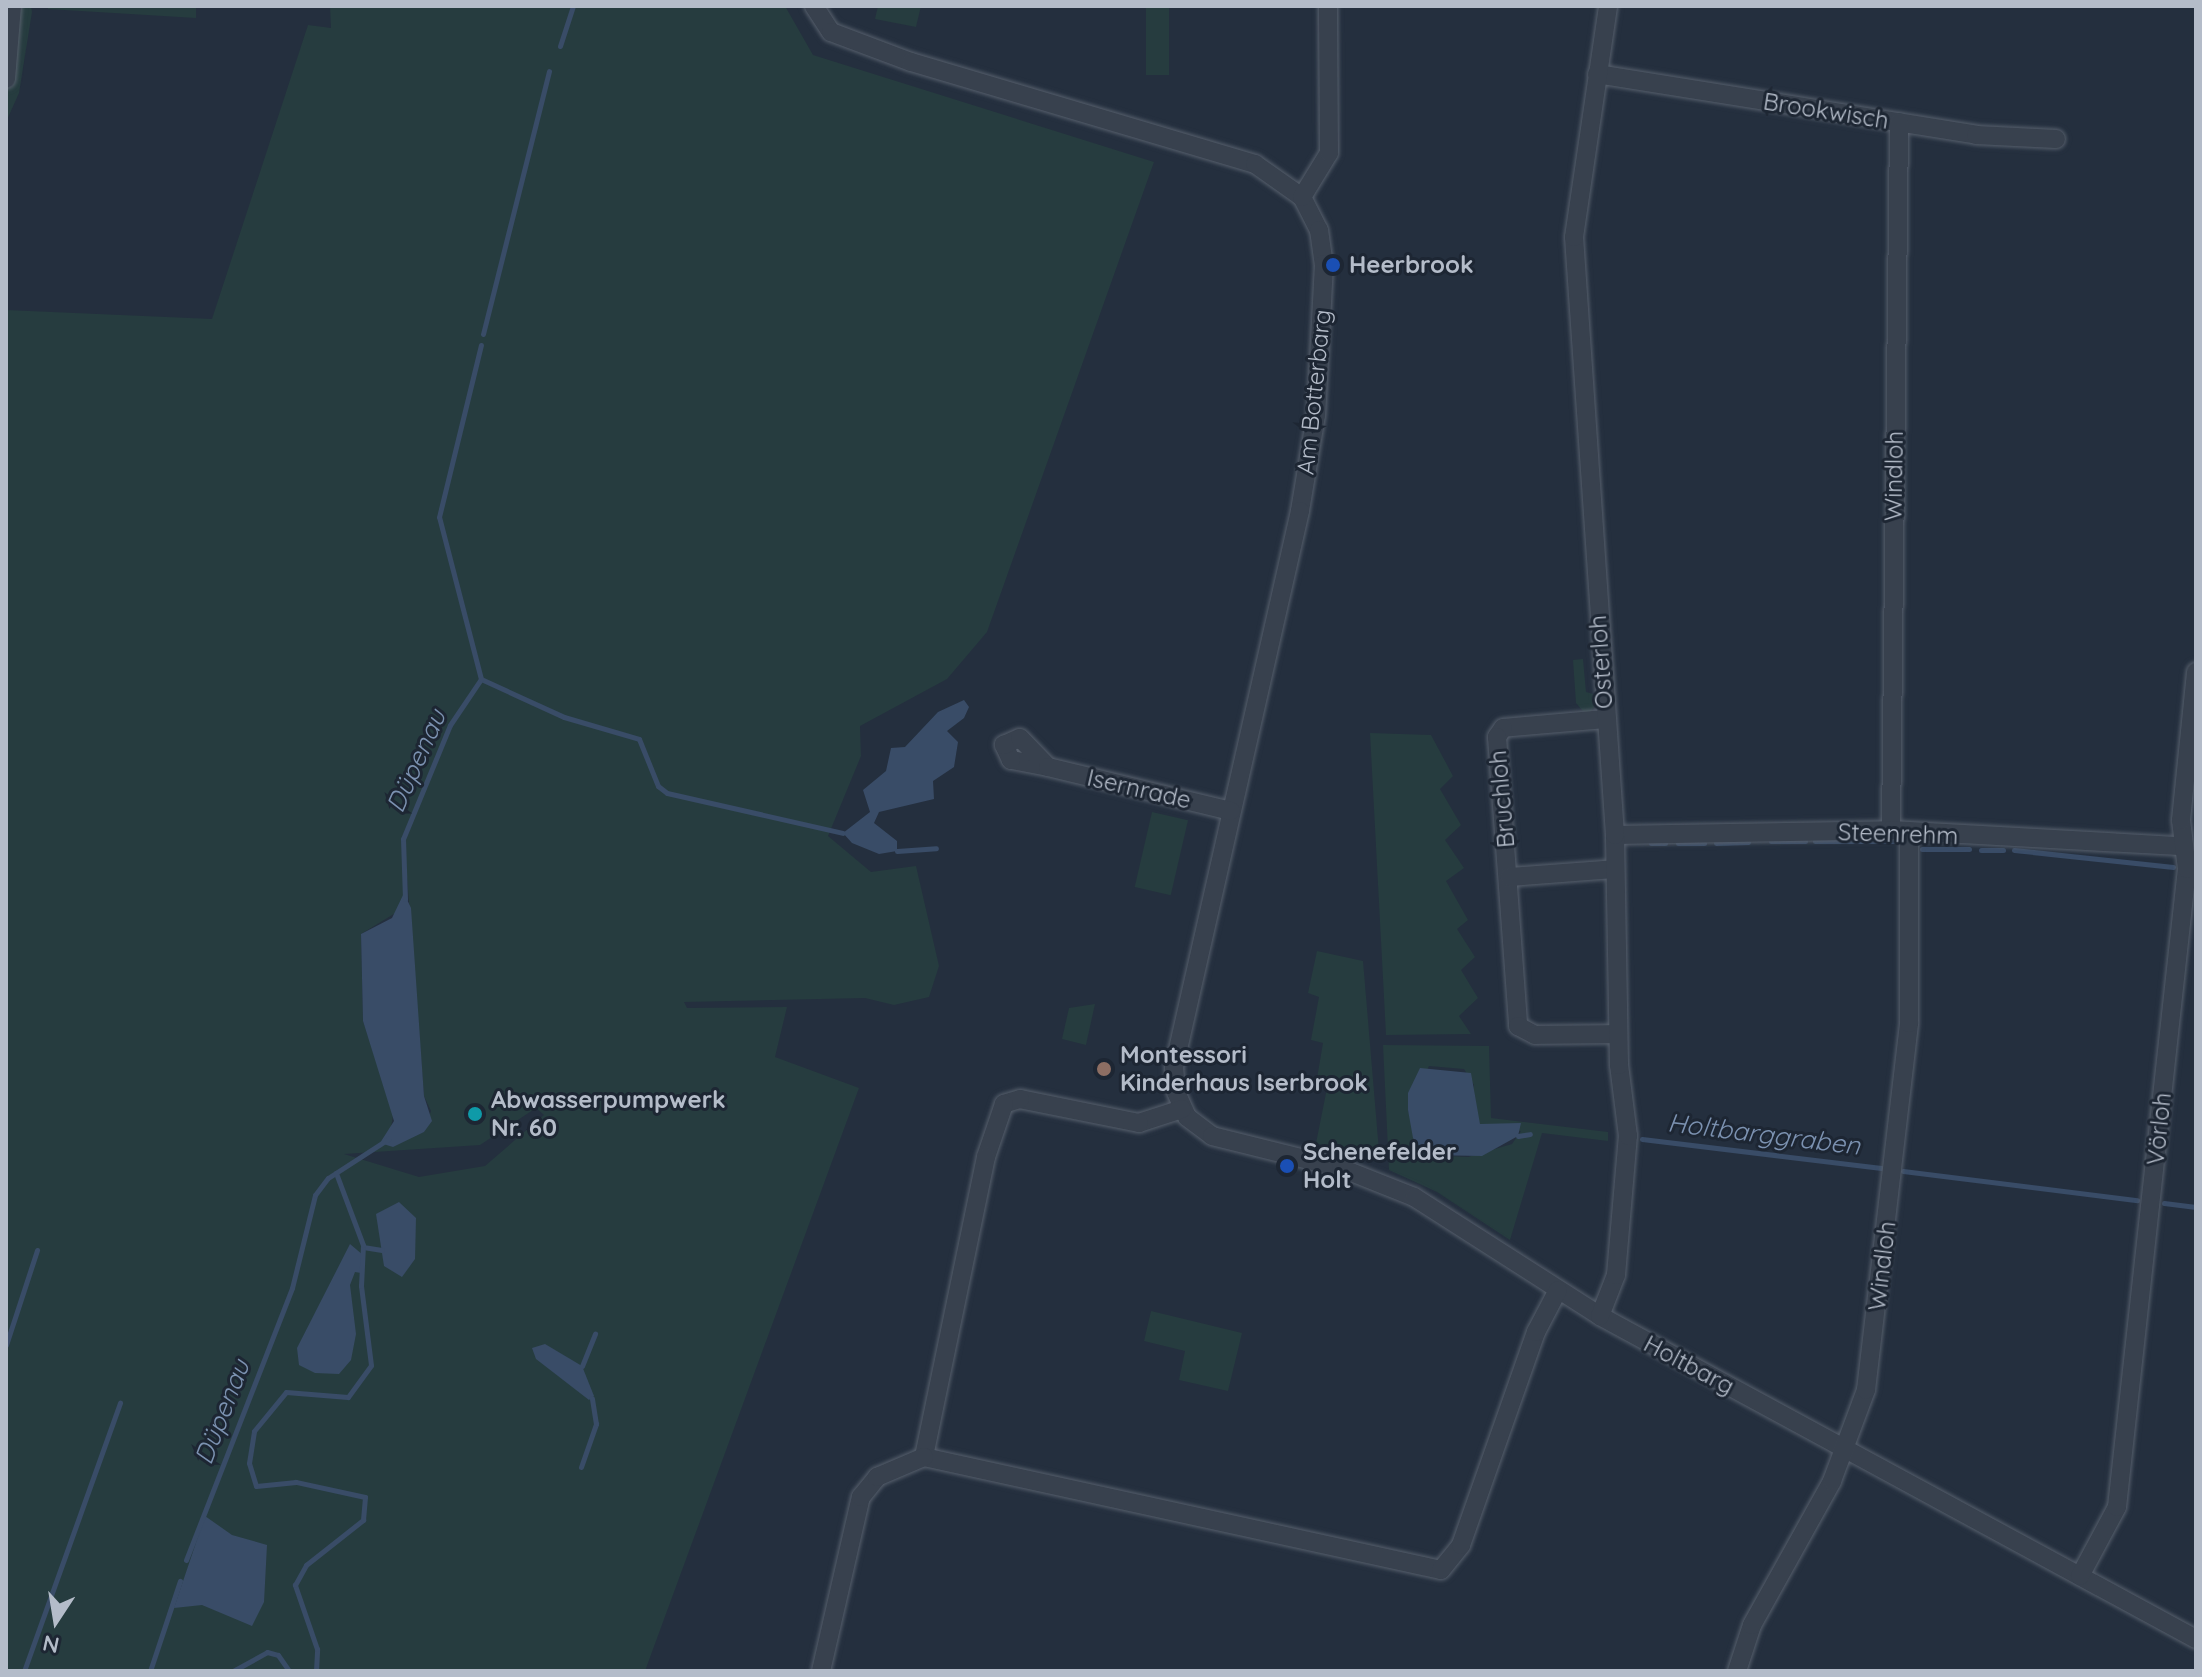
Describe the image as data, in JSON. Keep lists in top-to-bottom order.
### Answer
{
  "streets": {
    "street": [
      "Brookwisch",
      "Am Botterbarg",
      "Windloh",
      "Osterloh",
      "Isernrade",
      "Bruchloh",
      "Steenrehm",
      "Vörloh",
      "Holtbarg"
    ]
  },
  "crossings": [
    ["Brookwisch", "Windloh"],
    ["Brookwisch", "Osterloh"],
    ["Am Botterbarg", "Isernrade"],
    ["Am Botterbarg", "Holtbarg"],
    ["Windloh", "Steenrehm"],
    ["Windloh", "Holtbarg"],
    ["Osterloh", "Bruchloh"],
    ["Osterloh", "Steenrehm"],
    ["Osterloh", "Holtbarg"],
    ["Steenrehm", "Vörloh"],
    ["Vörloh", "Holtbarg"]
  ],
  "water": ["Düpenau", "Holtbarggraben"],
  "places": [
    "Heerbrook",
    "Montessori Kinderhaus Iserbrook",
    "Abwasserpumpwerk Nr. 60",
    "Schenefelder Holt"
  ],
  "north": "bottom"
}
